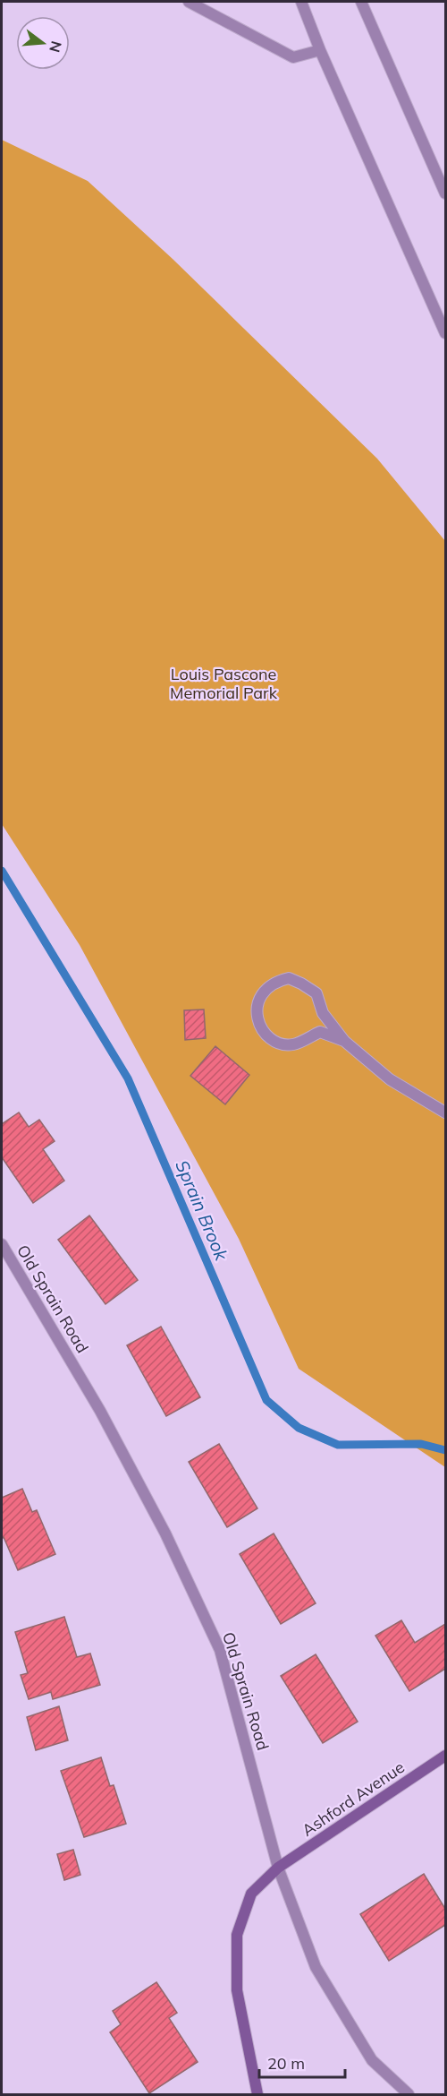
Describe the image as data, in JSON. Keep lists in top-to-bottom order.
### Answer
{
  "streets": {
    "main road": ["Ashford Avenue"],
    "street": ["Old Sprain Road"]
  },
  "crossings": [
    ["Old Sprain Road", "Ashford Avenue"]
  ],
  "water": ["Sprain Brook"],
  "parks": ["Louis Pascone Memorial Park"],
  "scale_bar": "20 m",
  "north": "right"
}
